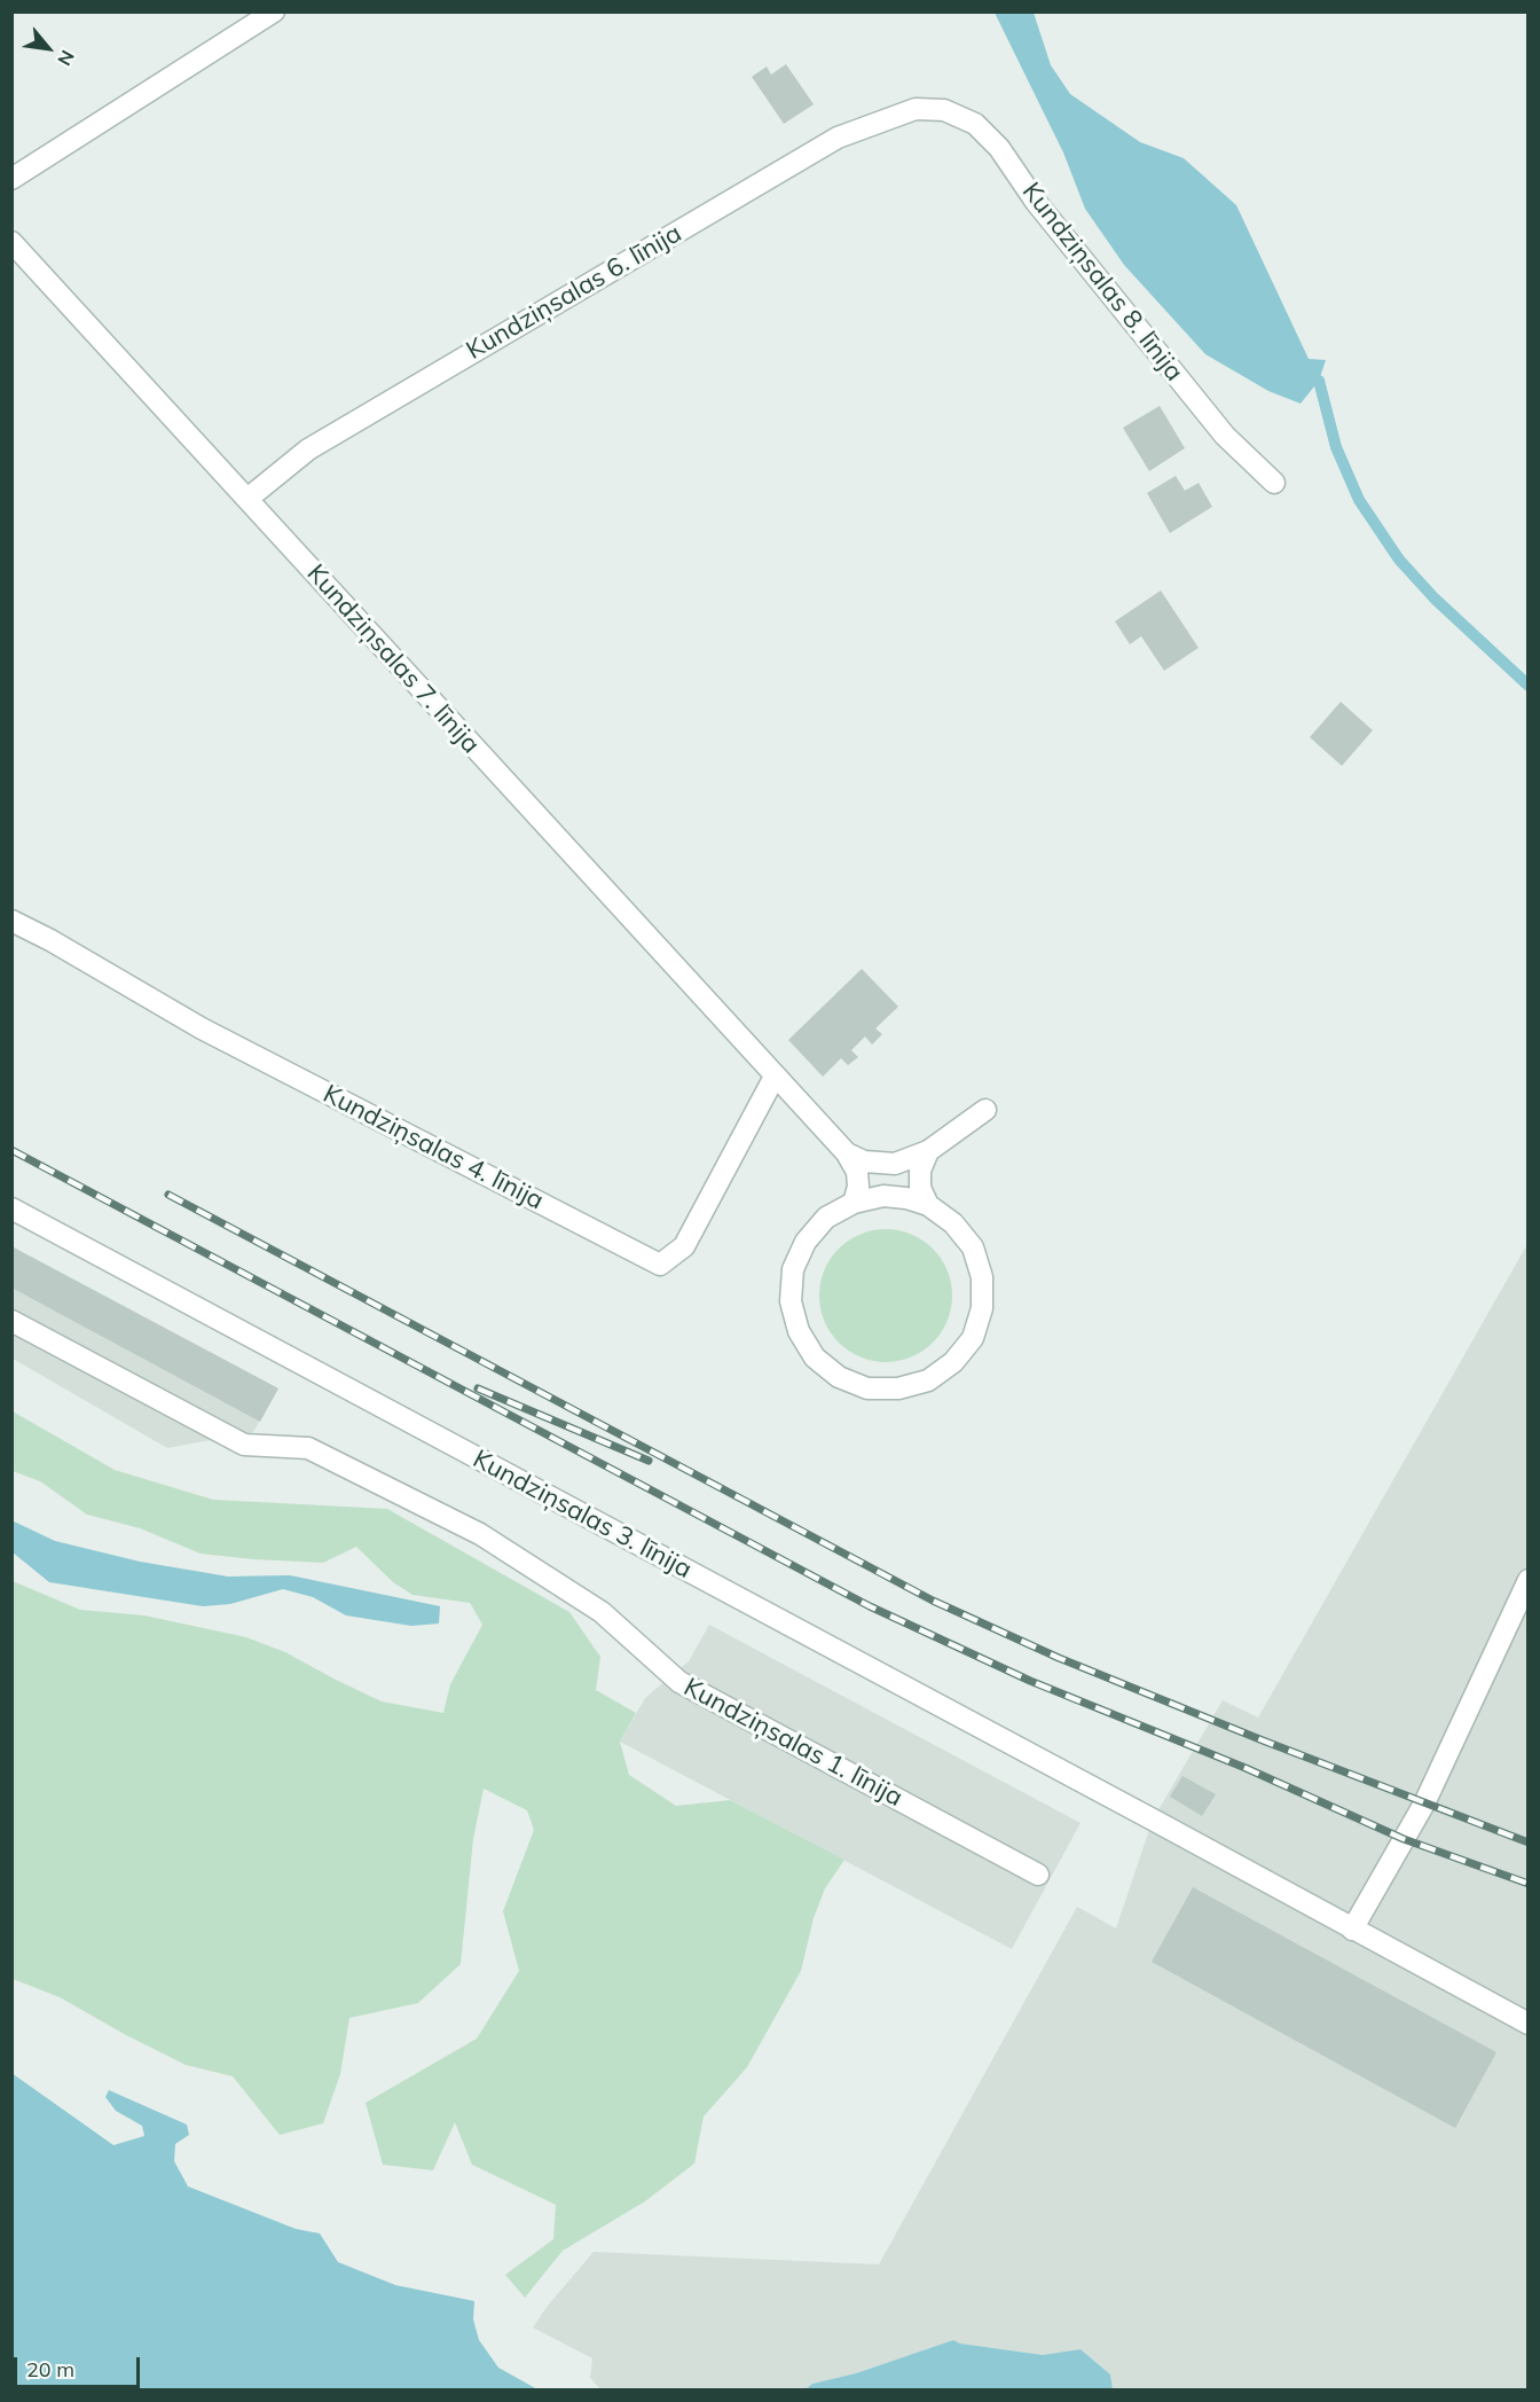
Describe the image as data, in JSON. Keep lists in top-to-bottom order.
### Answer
{
  "streets": {
    "street": [
      "Kundziņsalas 8. līnija",
      "Kundziņsalas 6. līnija",
      "Kundziņsalas 7. līnija",
      "Kundziņsalas 4. līnija",
      "Kundziņsalas 3. līnija",
      "Kundziņsalas 1. līnija"
    ]
  },
  "crossings": [
    ["Kundziņsalas 8. līnija", "Kundziņsalas 6. līnija"],
    ["Kundziņsalas 6. līnija", "Kundziņsalas 7. līnija"],
    ["Kundziņsalas 7. līnija", "Kundziņsalas 4. līnija"]
  ],
  "scale_bar": "20 m",
  "north": "bottom right"
}
